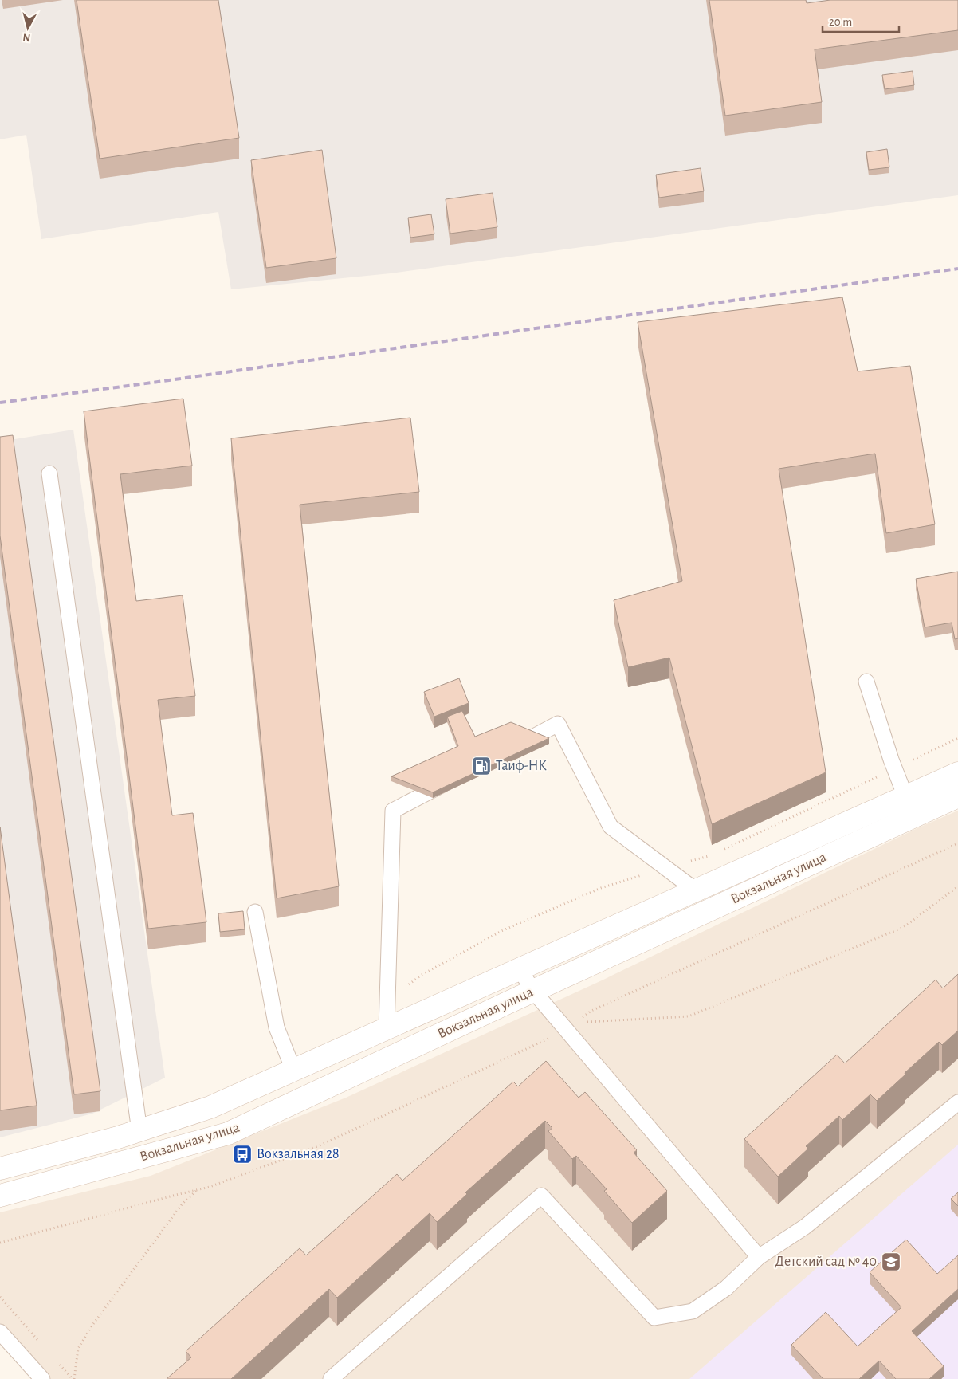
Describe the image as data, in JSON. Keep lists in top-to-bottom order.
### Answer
{
  "streets": {
    "main road": ["Вокзальная улица"]
  },
  "places": {
    "fuel station": ["Таиф-НК"],
    "bus stop": ["Вокзальная 28"],
    "school or university": ["Детский сад № 40"]
  },
  "scale_bar": "20 m",
  "north": "bottom"
}
